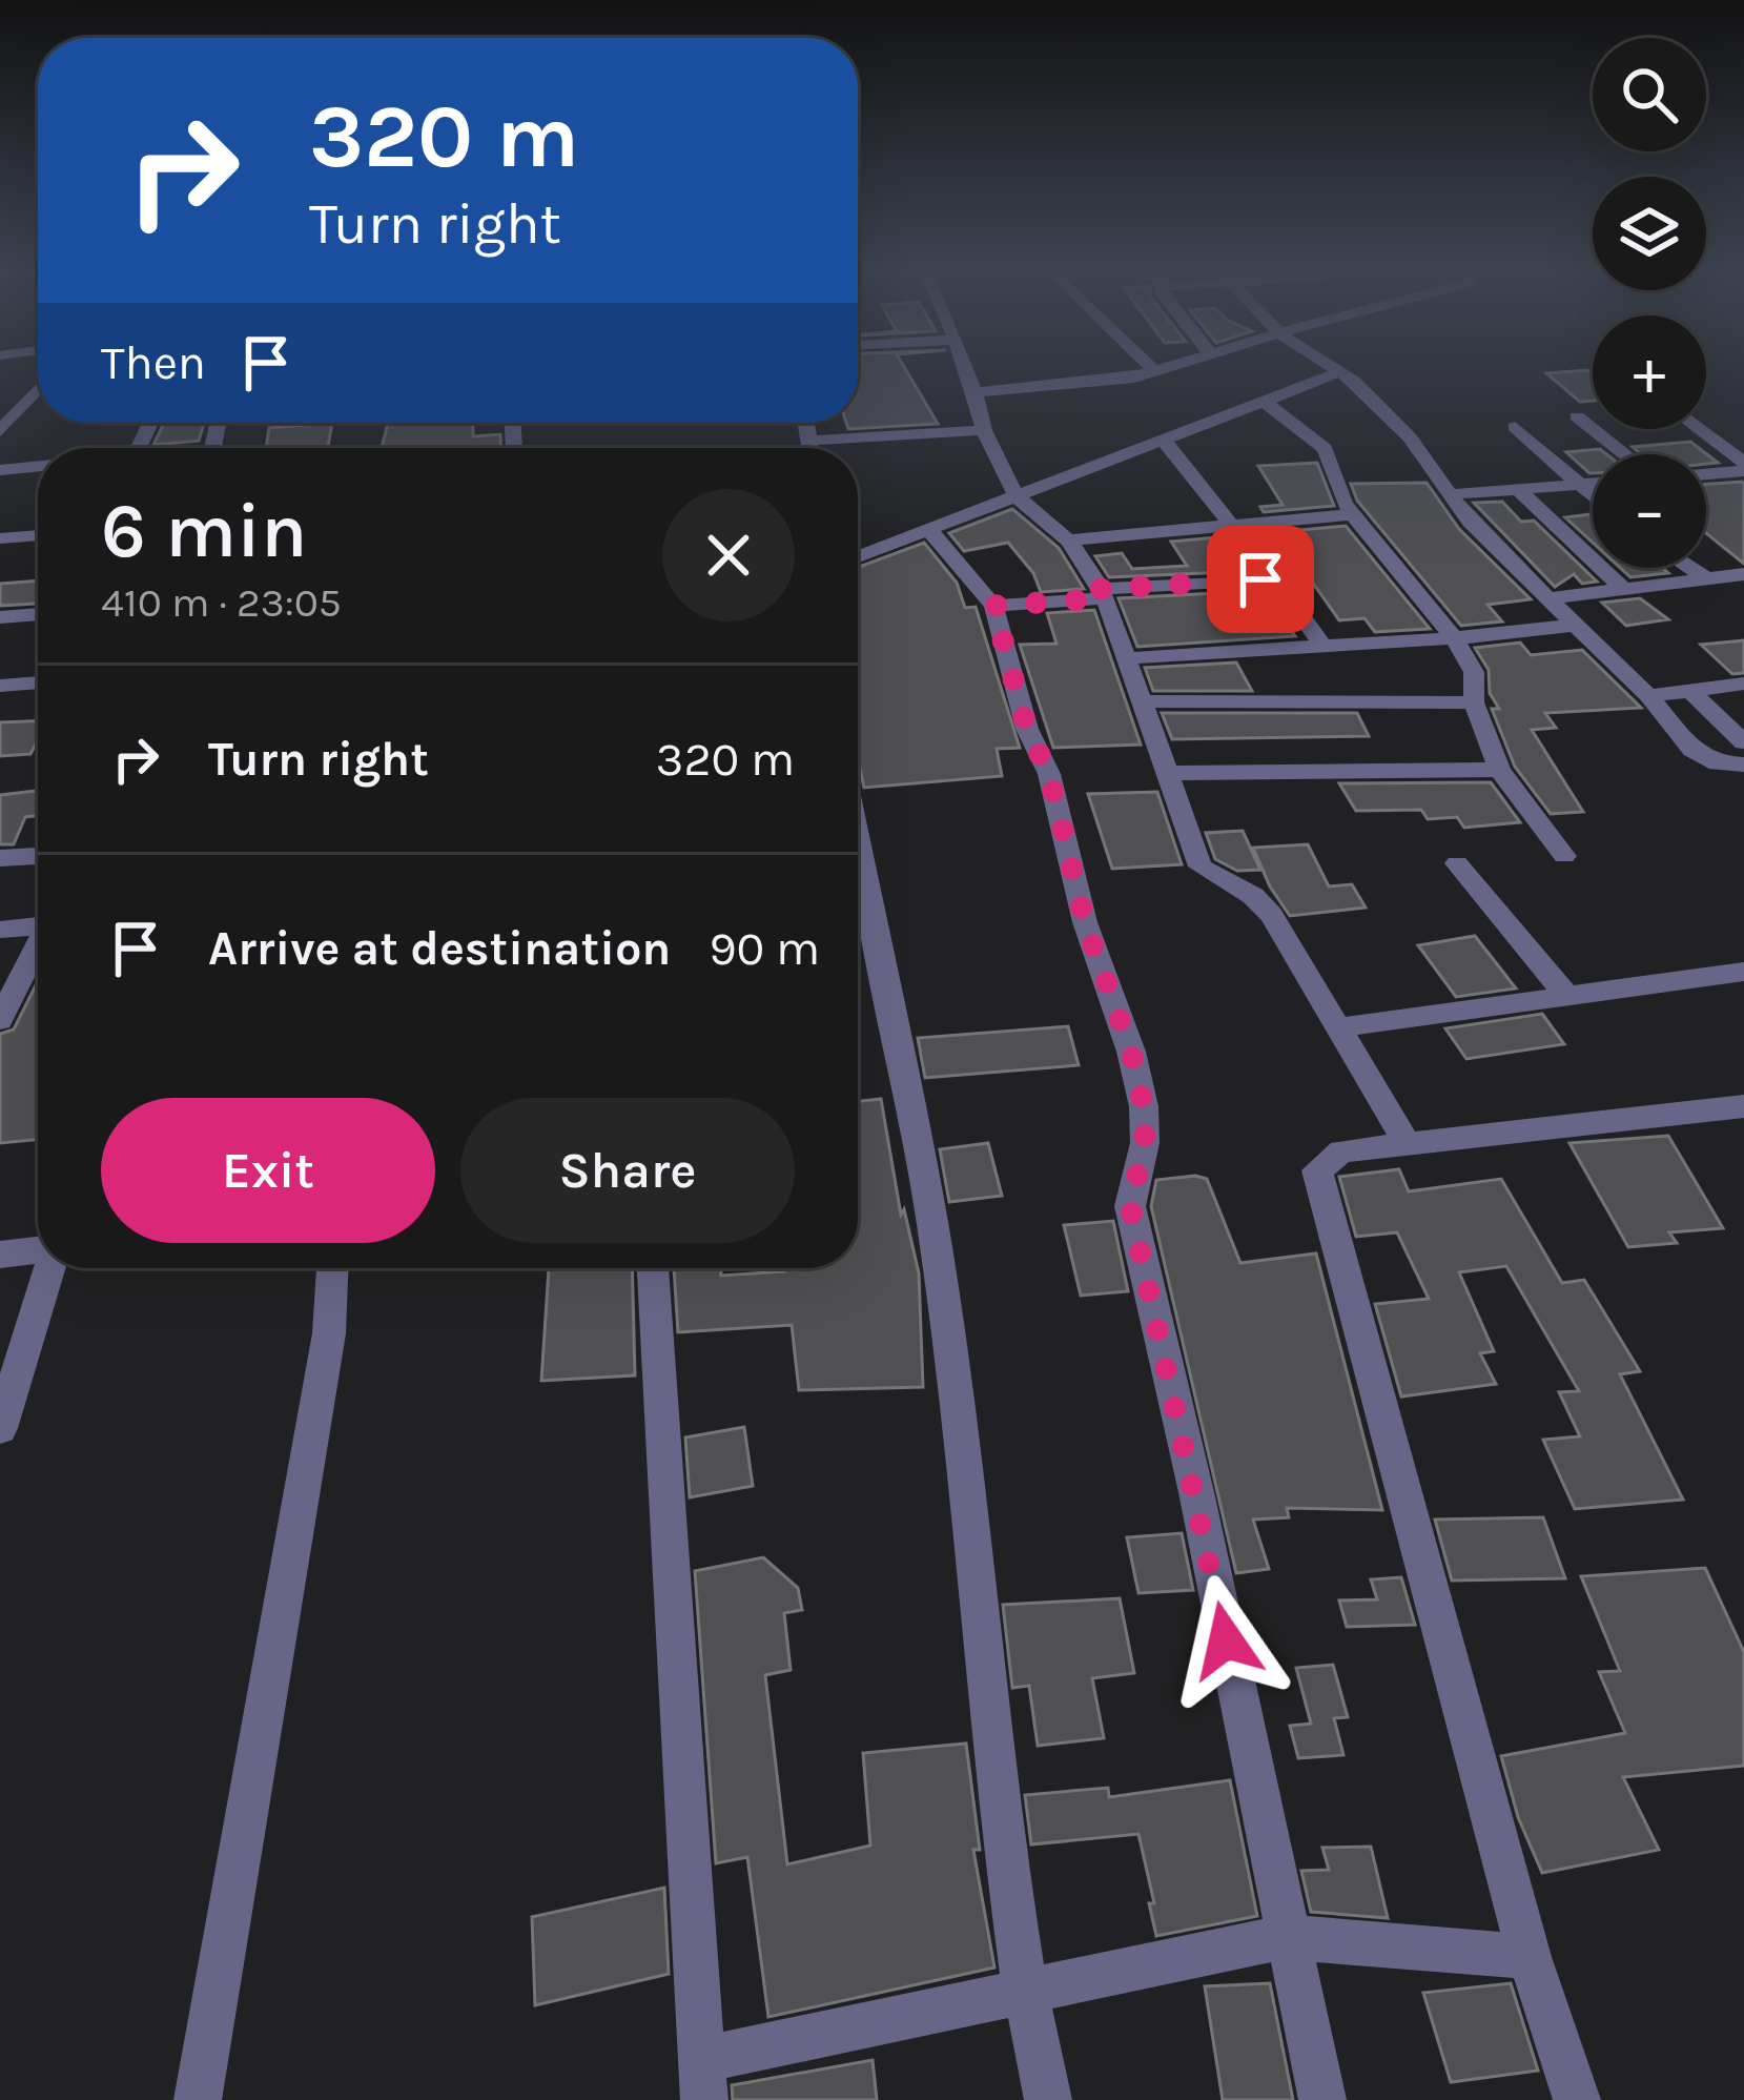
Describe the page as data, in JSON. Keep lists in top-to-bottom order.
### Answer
{
  "page": {
    "map_buttons": ["+", "−"],
    "turn": ["320 m", "Turn right"],
    "then": "Then",
    "heading": ["6 min", "410 m · 23:05"],
    "list": [
      {
        "name": "Turn right",
        "value": "320 m"
      },
      {
        "name": "Arrive at destination",
        "value": "90 m"
      }
    ],
    "buttons": ["Exit", "Share"]
  }
}
